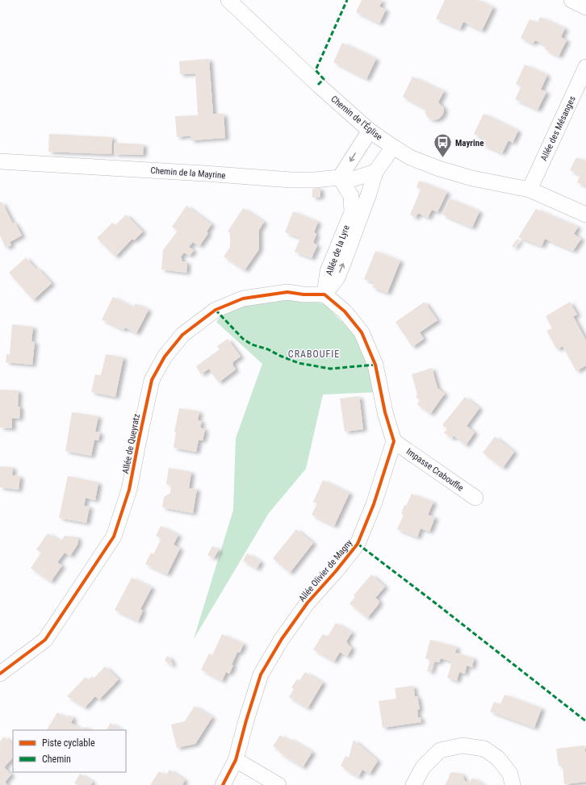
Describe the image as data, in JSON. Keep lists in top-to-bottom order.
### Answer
{
  "streets": {
    "street": [
      "Chemin de l'Église",
      "Allée des Mésanges",
      "Chemin de la Mayrine",
      "Allée de la Lyre",
      "Allée de Queyratz",
      "Impasse Crabouffie",
      "Allée Olivier de Magny"
    ]
  },
  "crossings": [
    ["Chemin de l'Église", "Allée des Mésanges"],
    ["Chemin de l'Église", "Allée de la Lyre"],
    ["Chemin de la Mayrine", "Allée de la Lyre"],
    ["Allée de la Lyre", "Allée de Queyratz"],
    ["Impasse Crabouffie", "Allée Olivier de Magny"]
  ],
  "districts": ["CRABOUFIE"],
  "places": {
    "bus stop": ["Mayrine"]
  },
  "legend": ["Piste cyclable", "Chemin"]
}
